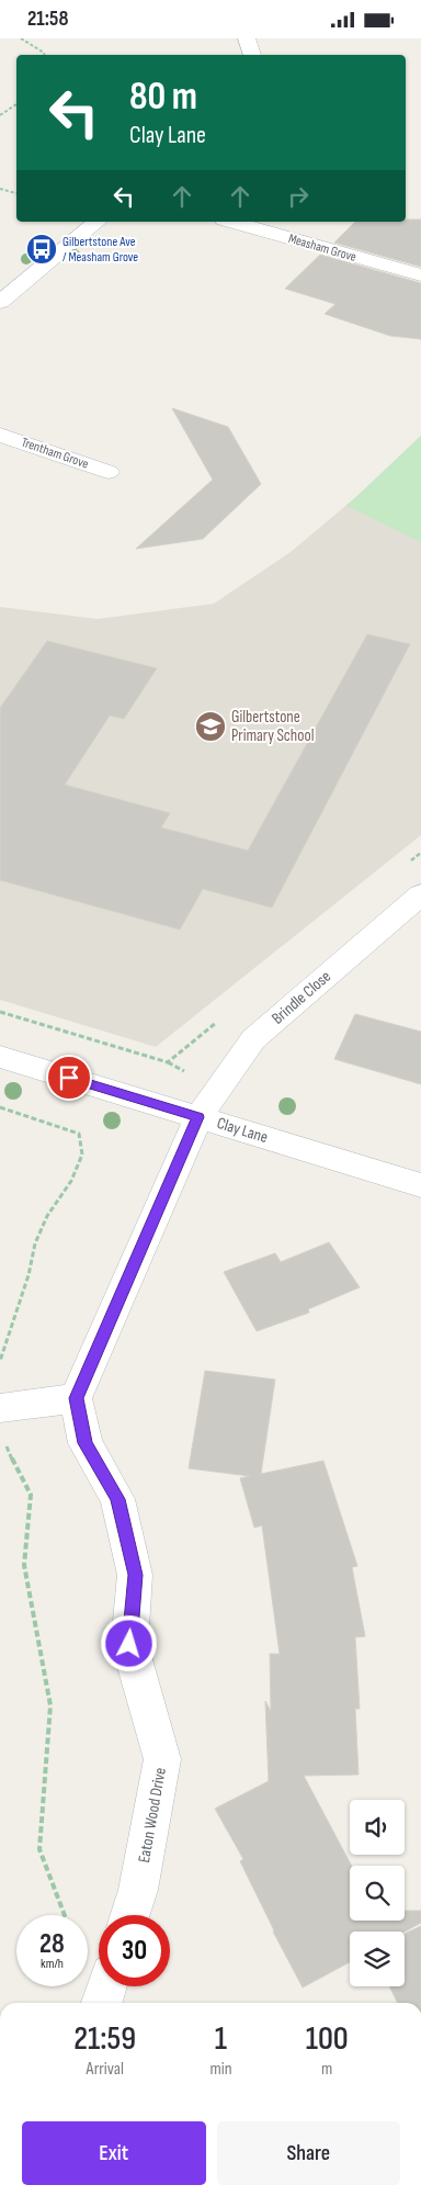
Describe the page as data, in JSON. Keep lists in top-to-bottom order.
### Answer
{
  "streets": {
    "street": [
      "Measham Grove",
      "Trentham Grove",
      "Brindle Close",
      "Clay Lane",
      "Eaton Wood Drive"
    ]
  },
  "crossings": [
    ["Brindle Close", "Clay Lane"]
  ],
  "places": {
    "bus stop": ["Gilbertstone Ave / Measham Grove"],
    "school or university": ["Gilbertstone Primary School"]
  },
  "page": {
    "status": "21:58",
    "turn": ["80 m", "Clay Lane"],
    "speed": "28 km/h",
    "limit": "30",
    "eta": [
      "21:59",
      "Arrival",
      "1",
      "min",
      "100",
      "m"
    ],
    "buttons": ["Exit", "Share"]
  }
}
